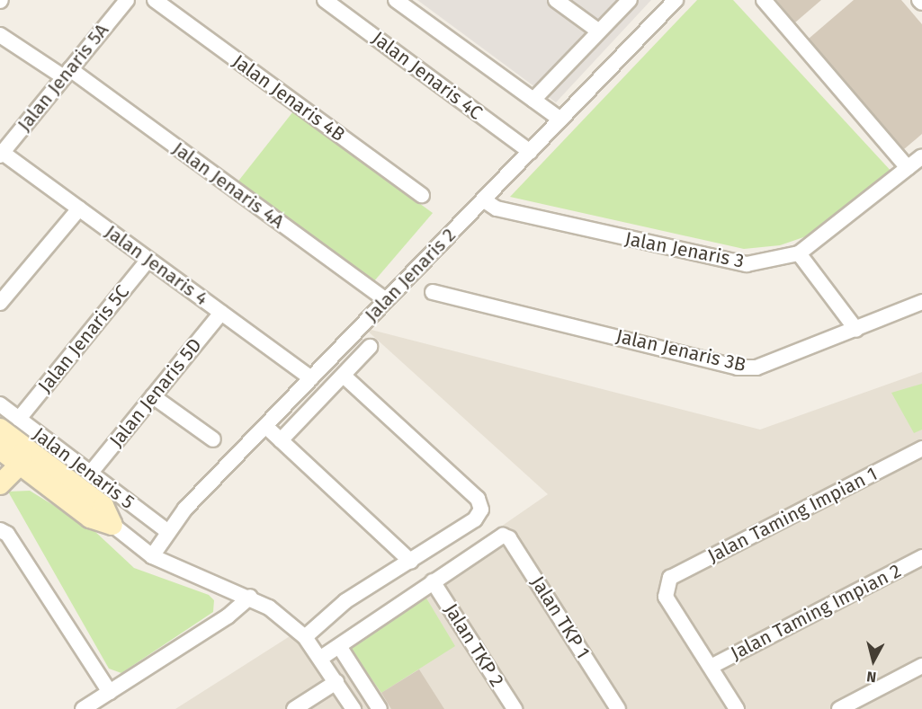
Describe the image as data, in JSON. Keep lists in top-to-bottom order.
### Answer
{
  "streets": {
    "street": [
      "Jalan Jenaris 4C",
      "Jalan Jenaris 5A",
      "Jalan Jenaris 4B",
      "Jalan Jenaris 4A",
      "Jalan Jenaris 3",
      "Jalan Jenaris 4",
      "Jalan Jenaris 2",
      "Jalan Jenaris 5C",
      "Jalan Jenaris 3B",
      "Jalan Jenaris 5D",
      "Jalan Jenaris 5",
      "Jalan Taming Impian 1",
      "Jalan Taming Impian 2",
      "Jalan TKP 1",
      "Jalan TKP 2"
    ]
  },
  "crossings": [
    ["Jalan Jenaris 4C", "Jalan Jenaris 2"],
    ["Jalan Jenaris 5A", "Jalan Jenaris 4A"],
    ["Jalan Jenaris 5A", "Jalan Jenaris 4"],
    ["Jalan Jenaris 4A", "Jalan Jenaris 2"],
    ["Jalan Jenaris 3", "Jalan Jenaris 2"],
    ["Jalan Jenaris 4", "Jalan Jenaris 2"],
    ["Jalan Jenaris 4", "Jalan Jenaris 5C"],
    ["Jalan Jenaris 4", "Jalan Jenaris 5D"],
    ["Jalan Jenaris 2", "Jalan Jenaris 5"],
    ["Jalan Jenaris 5C", "Jalan Jenaris 5"],
    ["Jalan Jenaris 5D", "Jalan Jenaris 5"],
    ["Jalan Taming Impian 1", "Jalan Taming Impian 2"],
    ["Jalan TKP 1", "Jalan TKP 2"]
  ],
  "north": "bottom"
}
